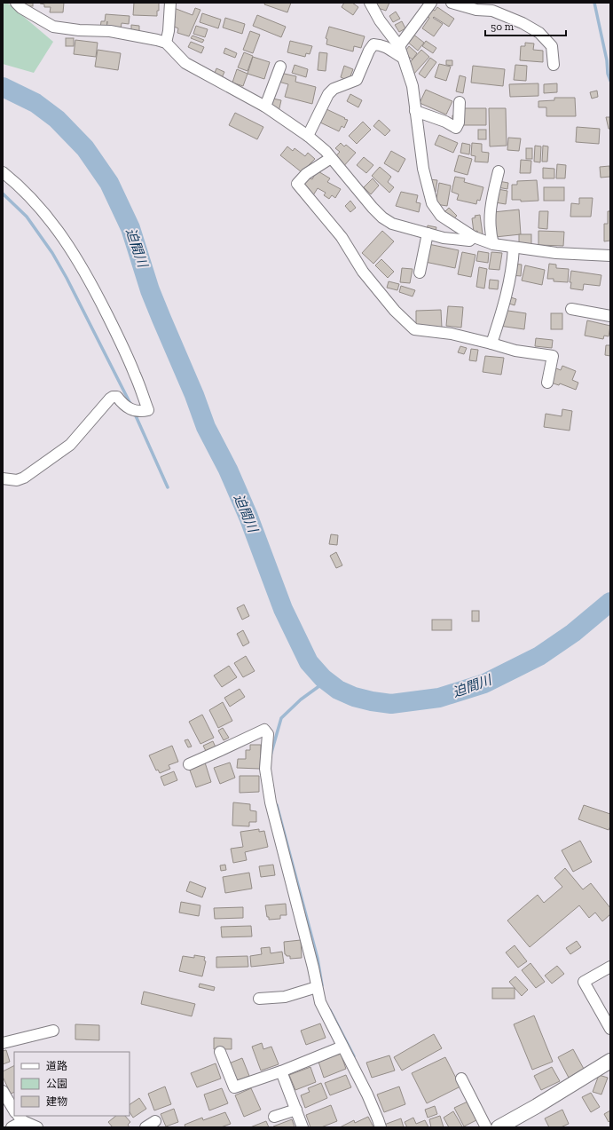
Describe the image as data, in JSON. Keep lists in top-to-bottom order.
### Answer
{
  "water": ["迫間川"],
  "legend": ["道路", "公園", "建物"],
  "scale_bar": "50 m"
}
